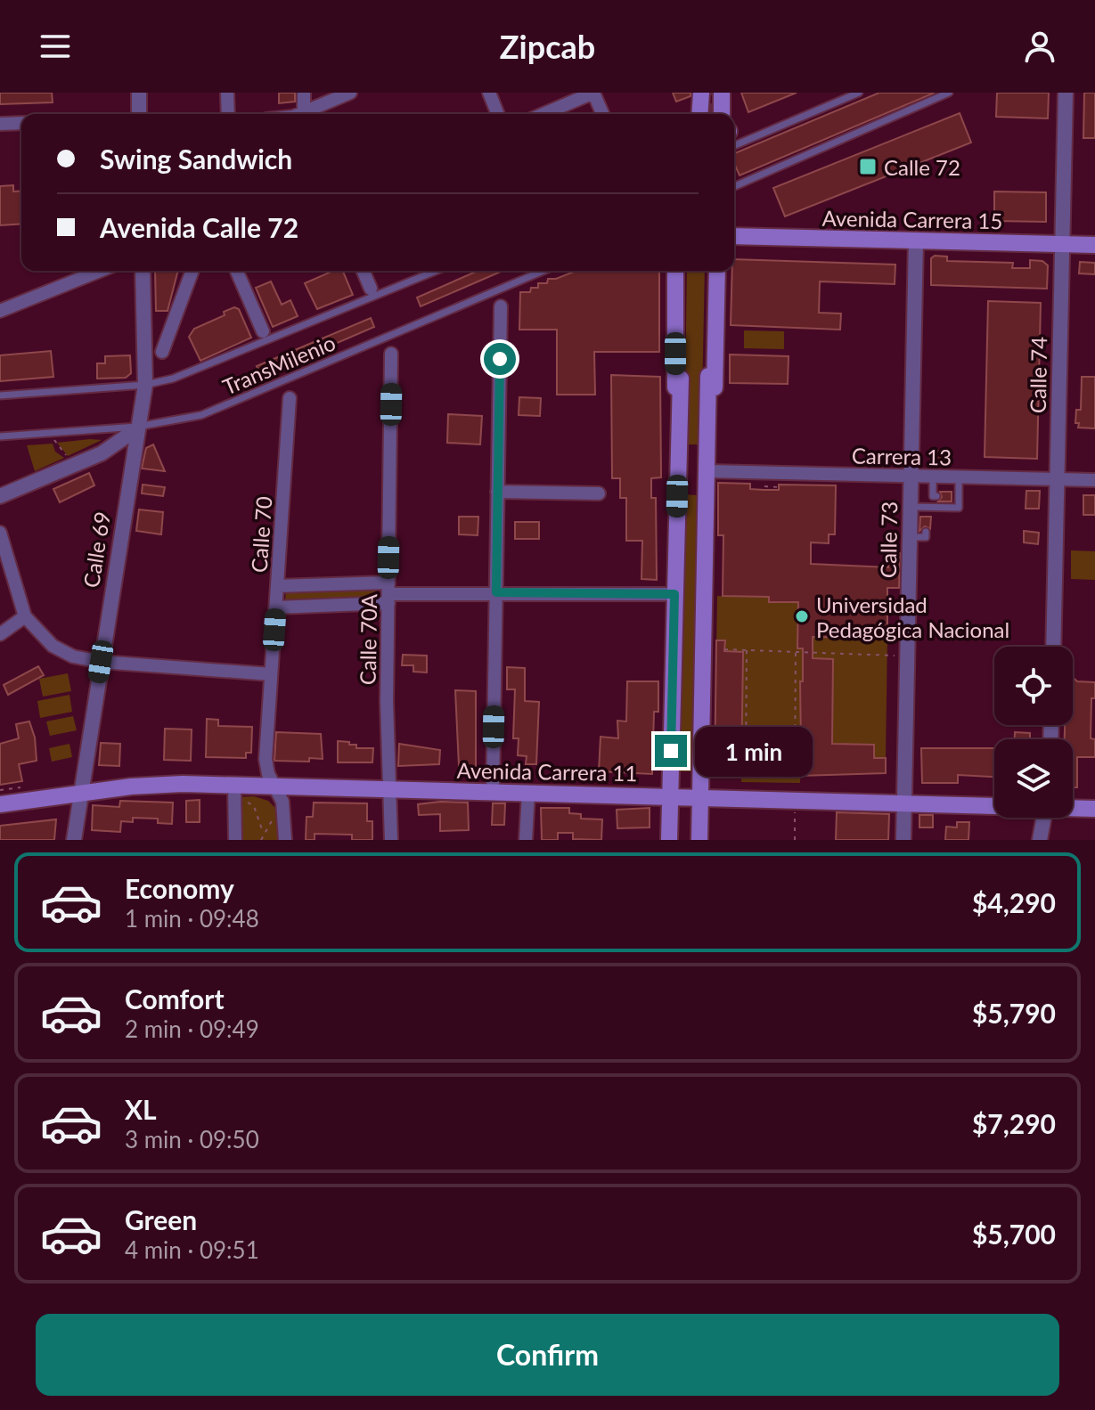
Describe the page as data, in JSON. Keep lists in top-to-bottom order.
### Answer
{
  "streets": {
    "main road": ["Avenida Carrera 15", "Avenida Carrera 11"],
    "street": [
      "Calle 74",
      "Carrera 13",
      "Calle 70",
      "Calle 73",
      "Calle 69",
      "Calle 70A"
    ],
    "lane": ["TransMilenio"]
  },
  "crossings": [
    ["Avenida Carrera 15", "Calle 74"],
    ["Avenida Carrera 15", "Calle 73"],
    ["TransMilenio", "Calle 69"],
    ["Calle 74", "Carrera 13"],
    ["Carrera 13", "Calle 73"],
    ["Calle 70", "Avenida Carrera 11"],
    ["Calle 73", "Avenida Carrera 11"],
    ["Calle 69", "Avenida Carrera 11"],
    ["Calle 70A", "Avenida Carrera 11"]
  ],
  "places": {
    "transit": ["Calle 72"],
    "other": ["Universidad Pedagógica Nacional"]
  },
  "page": {
    "header": "Zipcab",
    "banner": ["Swing Sandwich", "Avenida Calle 72"],
    "bubble": "1 min",
    "list": [
      {
        "name": "Economy",
        "note": "1 min · 09:48",
        "value": "$4,290"
      },
      {
        "name": "Comfort",
        "note": "2 min · 09:49",
        "value": "$5,790"
      },
      {
        "name": "XL",
        "note": "3 min · 09:50",
        "value": "$7,290"
      },
      {
        "name": "Green",
        "note": "4 min · 09:51",
        "value": "$5,700"
      }
    ],
    "buttons": "Confirm"
  }
}
